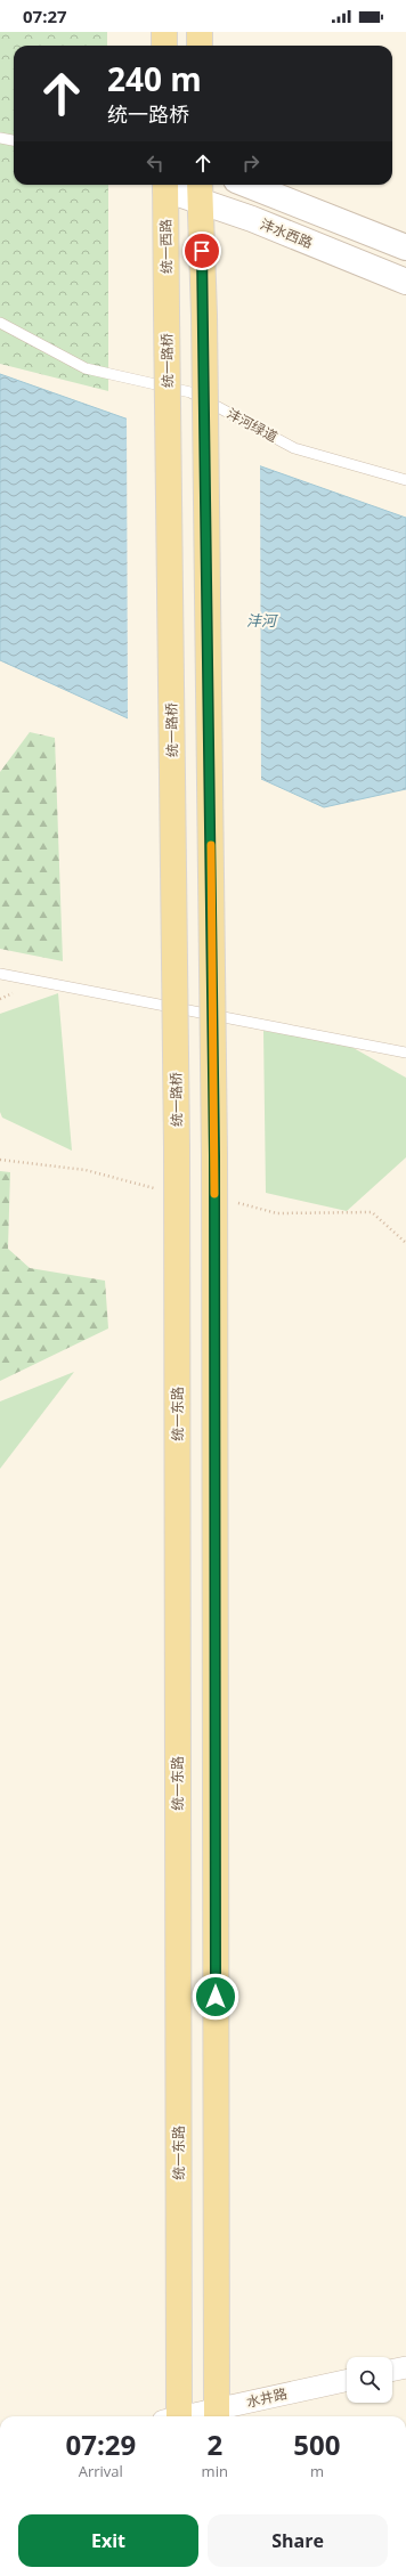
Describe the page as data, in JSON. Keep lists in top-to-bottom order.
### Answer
{
  "streets": {
    "main road": ["统一西路", "统一路桥", "统一东路"],
    "street": ["沣水西路", "水井路"],
    "lane": ["沣河绿道"]
  },
  "crossings": [
    ["沣水西路", "统一西路"],
    ["统一西路", "统一路桥"],
    ["统一路桥", "统一东路"]
  ],
  "water": ["沣河"],
  "page": {
    "status": "07:27",
    "turn": ["240 m", "统一路桥"],
    "eta": [
      "07:29",
      "Arrival",
      "2",
      "min",
      "500",
      "m"
    ],
    "buttons": ["Exit", "Share"]
  }
}
